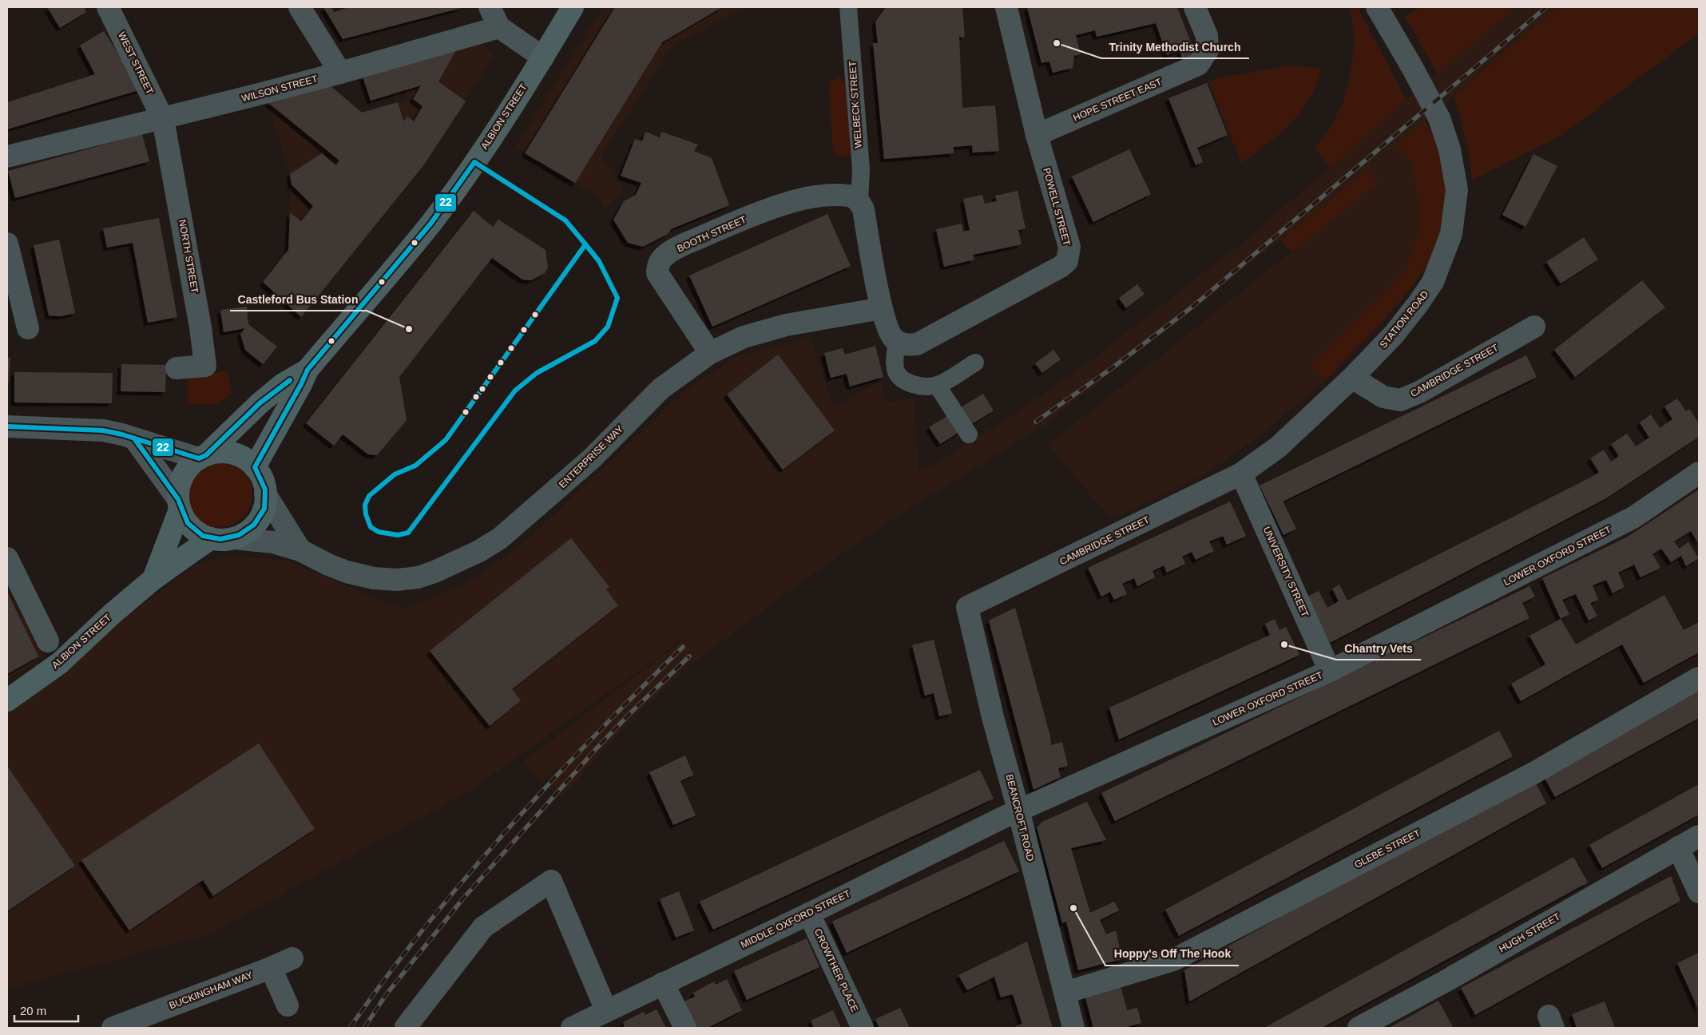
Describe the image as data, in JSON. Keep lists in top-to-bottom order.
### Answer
{
  "streets": {
    "main road": ["ALBION STREET"],
    "street": [
      "WEST STREET",
      "WILSON STREET",
      "HOPE STREET EAST",
      "WELBECK STREET",
      "POWELL STREET",
      "BOOTH STREET",
      "NORTH STREET",
      "STATION ROAD",
      "CAMBRIDGE STREET",
      "ENTERPRISE WAY",
      "LOWER OXFORD STREET",
      "UNIVERSITY STREET",
      "BEANCROFT ROAD",
      "GLEBE STREET",
      "MIDDLE OXFORD STREET",
      "HUGH STREET",
      "CROWTHER PLACE",
      "BUCKINGHAM WAY"
    ]
  },
  "crossings": [
    ["WEST STREET", "WILSON STREET"],
    ["WEST STREET", "NORTH STREET"],
    ["WILSON STREET", "NORTH STREET"],
    ["HOPE STREET EAST", "POWELL STREET"],
    ["WELBECK STREET", "POWELL STREET"],
    ["WELBECK STREET", "BOOTH STREET"],
    ["WELBECK STREET", "ENTERPRISE WAY"],
    ["ALBION STREET", "ENTERPRISE WAY"],
    ["BOOTH STREET", "ENTERPRISE WAY"],
    ["STATION ROAD", "CAMBRIDGE STREET"],
    ["STATION ROAD", "UNIVERSITY STREET"],
    ["CAMBRIDGE STREET", "UNIVERSITY STREET"],
    ["CAMBRIDGE STREET", "BEANCROFT ROAD"],
    ["LOWER OXFORD STREET", "UNIVERSITY STREET"],
    ["LOWER OXFORD STREET", "BEANCROFT ROAD"],
    ["LOWER OXFORD STREET", "MIDDLE OXFORD STREET"],
    ["BEANCROFT ROAD", "GLEBE STREET"],
    ["BEANCROFT ROAD", "MIDDLE OXFORD STREET"],
    ["MIDDLE OXFORD STREET", "CROWTHER PLACE"]
  ],
  "places": [
    "Trinity Methodist Church",
    "Castleford Bus Station",
    "Chantry Vets",
    "Hoppy's Off The Hook"
  ],
  "lines": ["transit line 22"],
  "scale_bar": "20 m"
}
